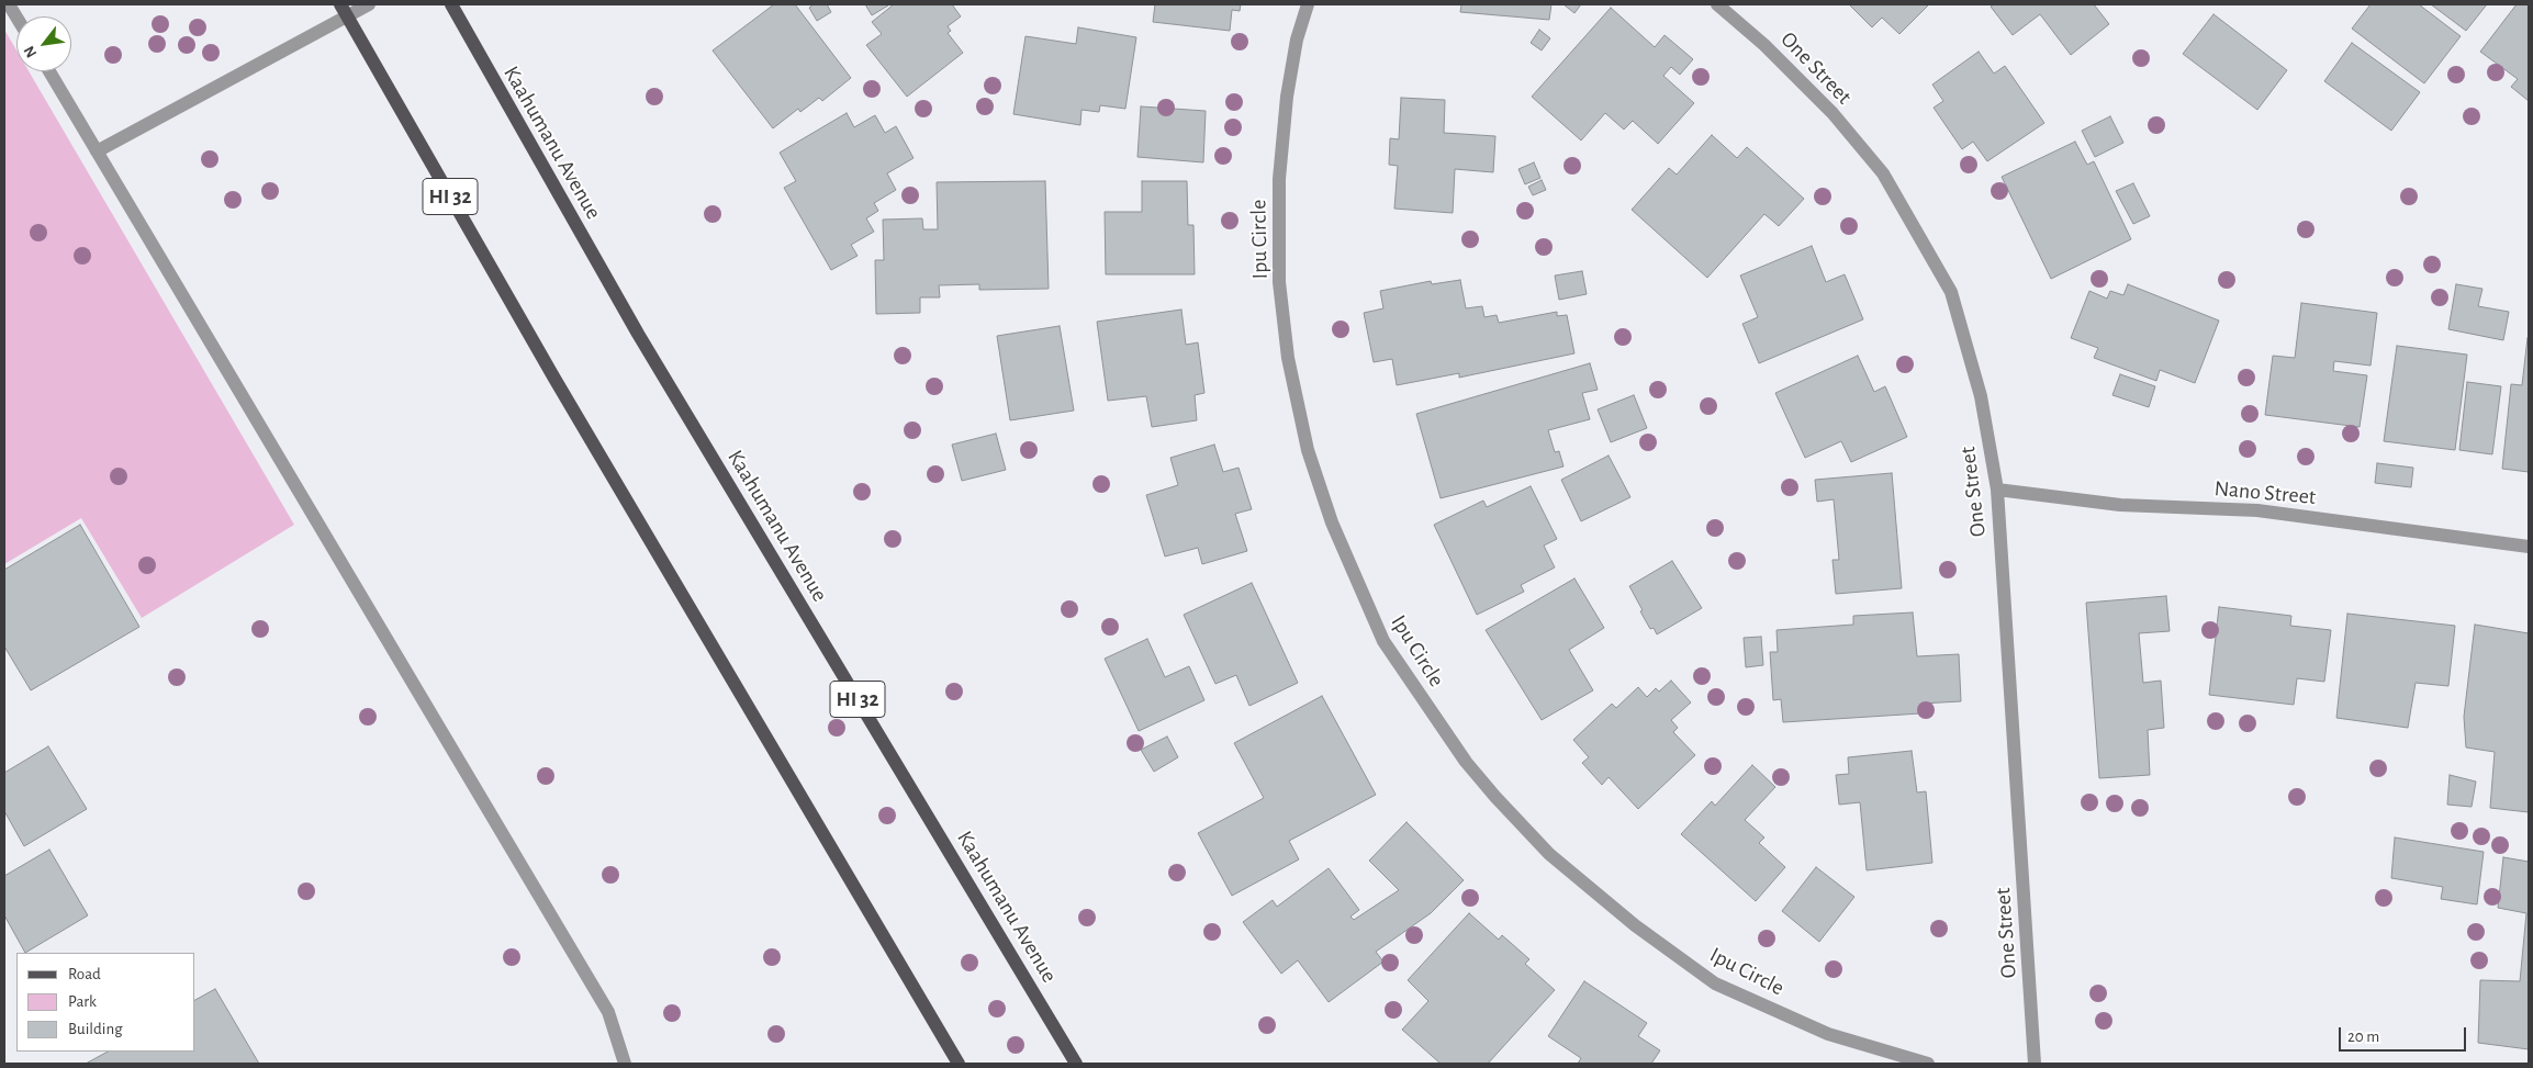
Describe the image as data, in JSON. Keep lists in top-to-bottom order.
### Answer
{
  "streets": {
    "main road": ["Kaahumanu Avenue", "HI 32"],
    "street": ["One Street", "Ipu Circle", "Nano Street"]
  },
  "crossings": [
    ["One Street", "Nano Street"]
  ],
  "legend": ["Road", "Park", "Building"],
  "scale_bar": "20 m",
  "north": "bottom left"
}
